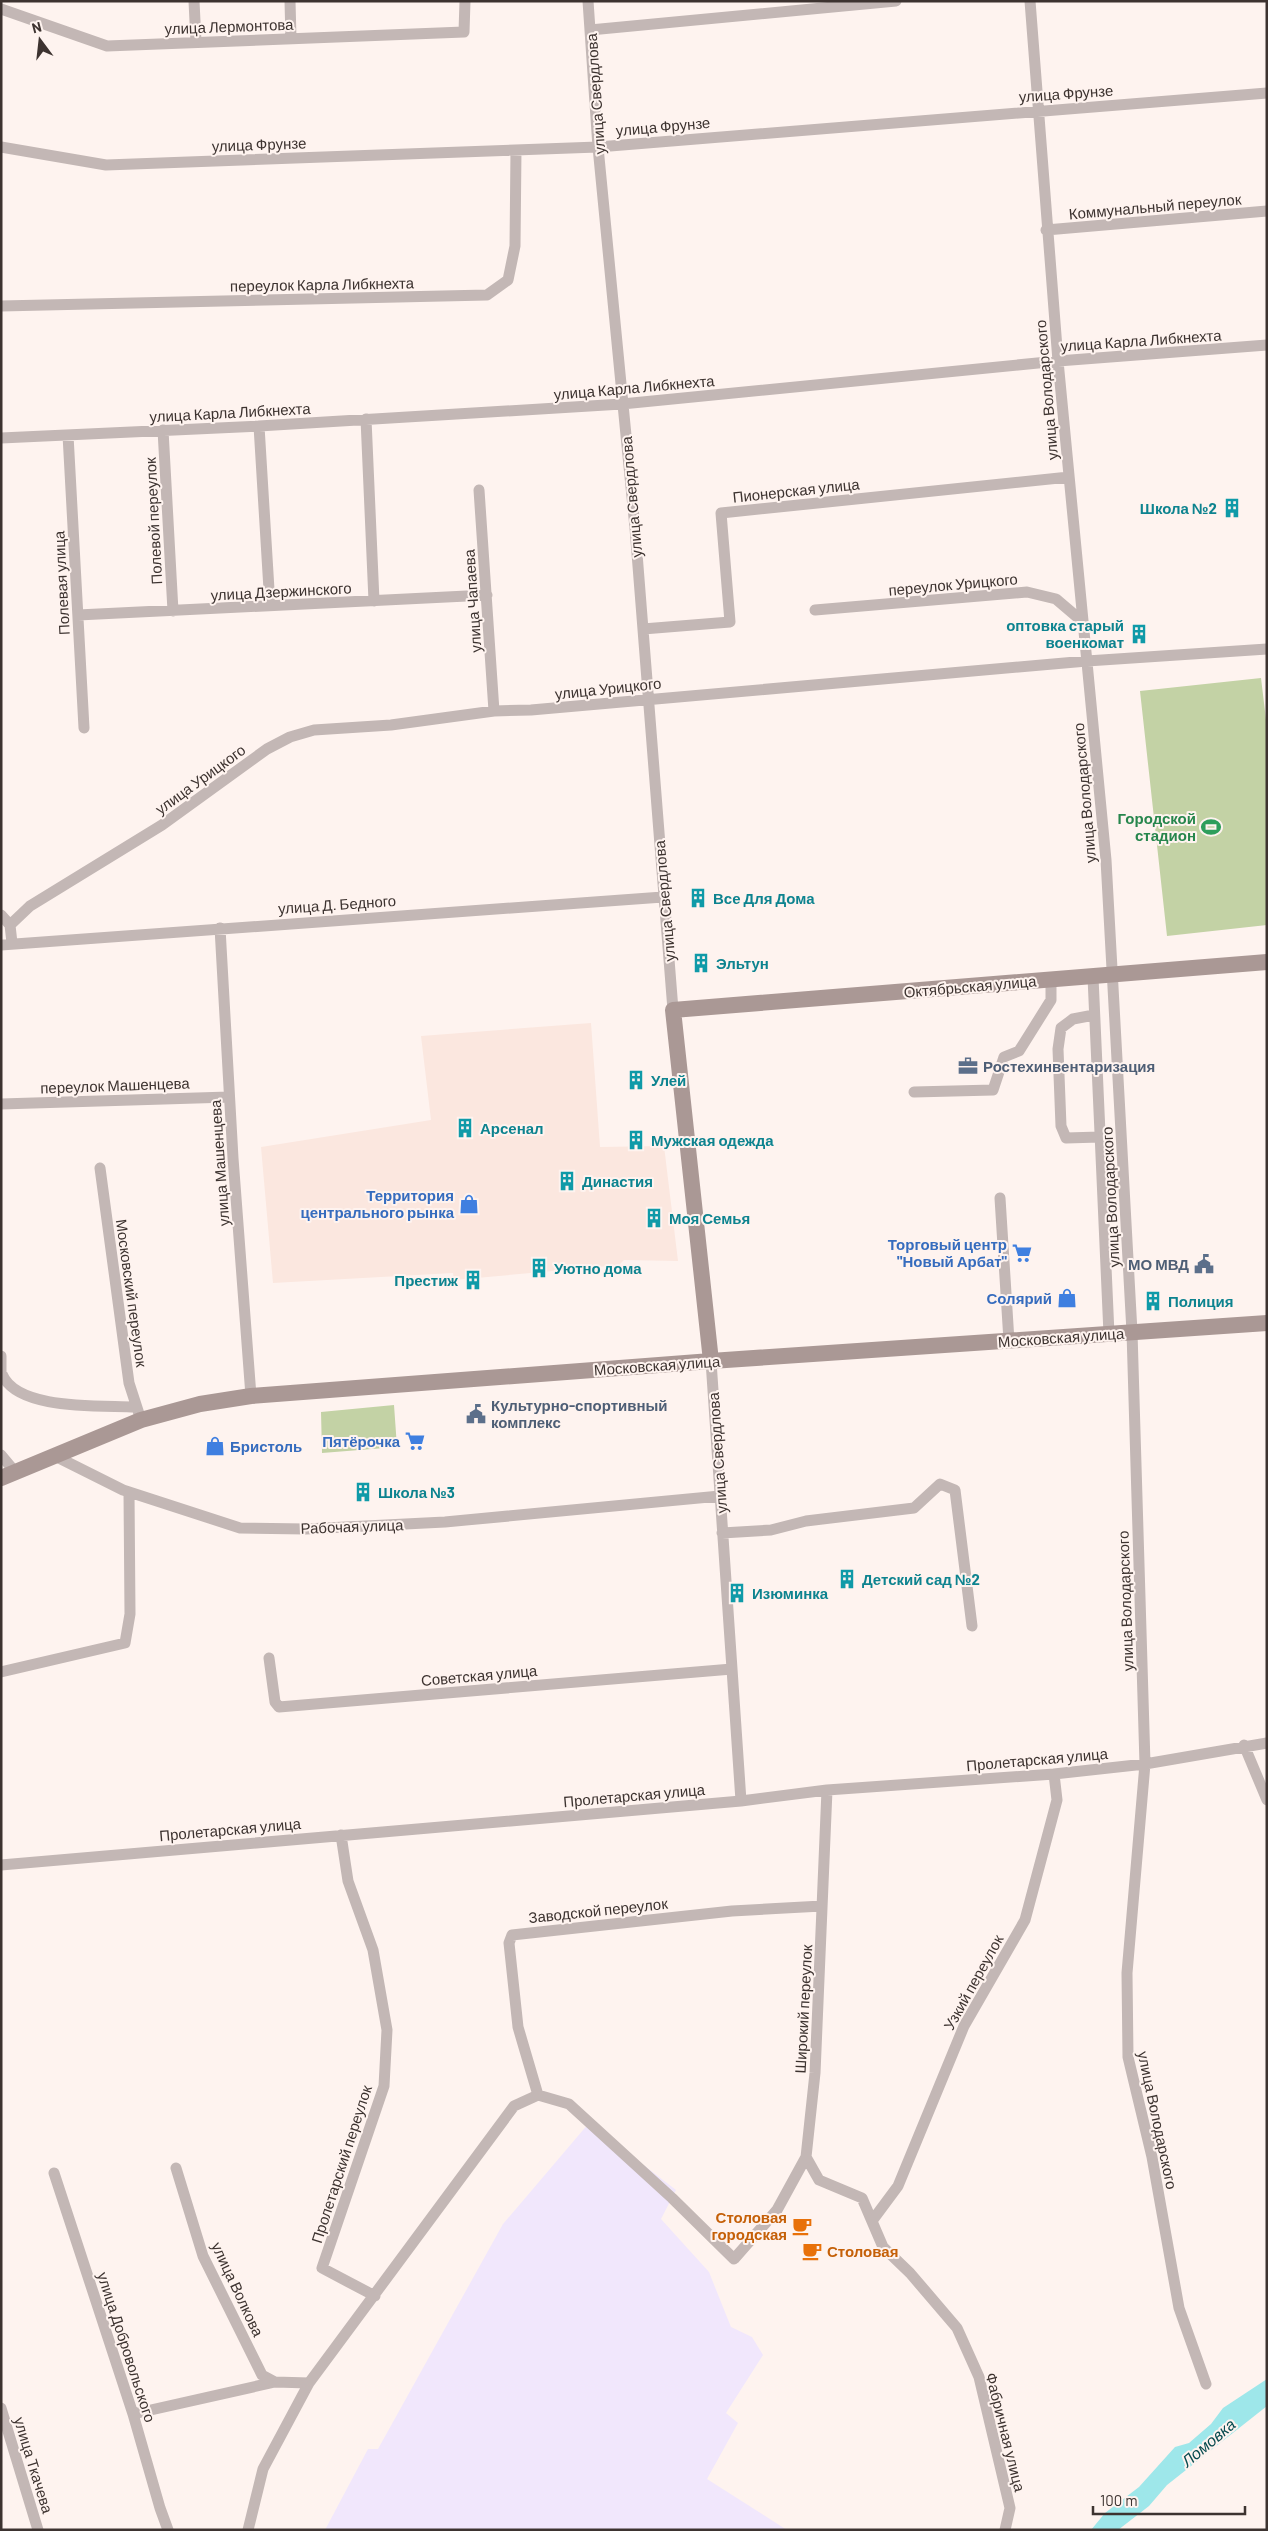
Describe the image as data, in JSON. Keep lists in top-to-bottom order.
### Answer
{
  "streets": {
    "main road": ["улица Свердлова", "Октябрьская улица", "Московская улица"],
    "street": [
      "улица Лермонтова",
      "улица Фрунзе",
      "Коммунальный переулок",
      "переулок Карла Либкнехта",
      "улица Карла Либкнехта",
      "улица Володарского",
      "Пионерская улица",
      "Полевой переулок",
      "Полевая улица",
      "переулок Урицкого",
      "улица Дзержинского",
      "улица Чапаева",
      "улица Урицкого",
      "улица Д. Бедного",
      "переулок Машенцева",
      "улица Машенцева",
      "Московский переулок",
      "Рабочая улица",
      "Советская улица",
      "Пролетарская улица",
      "Заводской переулок",
      "Узкий переулок",
      "Широкий переулок",
      "Пролетарский переулок",
      "улица Волкова",
      "улица Добровольского",
      "Фабричная улица",
      "улица Ткачева"
    ]
  },
  "crossings": [
    ["улица Фрунзе", "улица Свердлова"],
    ["улица Фрунзе", "переулок Карла Либкнехта"],
    ["улица Фрунзе", "улица Володарского"],
    ["улица Свердлова", "улица Карла Либкнехта"],
    ["улица Свердлова", "Пионерская улица"],
    ["улица Свердлова", "улица Урицкого"],
    ["улица Свердлова", "улица Д. Бедного"],
    ["улица Свердлова", "Октябрьская улица"],
    ["улица Свердлова", "Московская улица"],
    ["улица Свердлова", "Рабочая улица"],
    ["улица Свердлова", "Советская улица"],
    ["улица Свердлова", "Пролетарская улица"],
    ["Коммунальный переулок", "улица Володарского"],
    ["улица Карла Либкнехта", "улица Володарского"],
    ["улица Карла Либкнехта", "Полевой переулок"],
    ["улица Карла Либкнехта", "Полевая улица"],
    ["улица Володарского", "Пионерская улица"],
    ["улица Володарского", "переулок Урицкого"],
    ["улица Володарского", "улица Урицкого"],
    ["улица Володарского", "Октябрьская улица"],
    ["улица Володарского", "Московская улица"],
    ["улица Володарского", "Пролетарская улица"],
    ["Полевой переулок", "улица Дзержинского"],
    ["Полевая улица", "улица Дзержинского"],
    ["улица Дзержинского", "улица Чапаева"],
    ["улица Чапаева", "улица Урицкого"],
    ["улица Д. Бедного", "улица Машенцева"],
    ["переулок Машенцева", "улица Машенцева"],
    ["улица Машенцева", "Московская улица"],
    ["Московский переулок", "Московская улица"],
    ["Московская улица", "Рабочая улица"],
    ["Пролетарская улица", "Узкий переулок"],
    ["Пролетарская улица", "Широкий переулок"],
    ["Пролетарская улица", "Пролетарский переулок"],
    ["Заводской переулок", "Широкий переулок"],
    ["Узкий переулок", "Фабричная улица"],
    ["Широкий переулок", "Фабричная улица"]
  ],
  "water": ["Ломовка"],
  "places": {
    "building": [
      "Школа №2",
      "оптовка старый военкомат",
      "Все Для Дома",
      "Эльтун",
      "Улей",
      "Арсенал",
      "Мужская одежда",
      "Династия",
      "Моя Семья",
      "Уютно дома",
      "Престиж",
      "Полиция",
      "Школа №3",
      "Детский сад №2",
      "Изюминка"
    ],
    "sports": ["Городской стадион"],
    "office": ["Ростехинвентаризация"],
    "shop": ["Территория центрального рынка", "Солярий", "Бристоль"],
    "supermarket": ["Торговый центр \"Новый Арбат\"", "Пятёрочка"],
    "public building": ["МО МВД", "Культурно-спортивный комплекс"],
    "cafe": ["Столовая городская", "Столовая"]
  },
  "scale_bar": "100 m",
  "north": "top"
}
